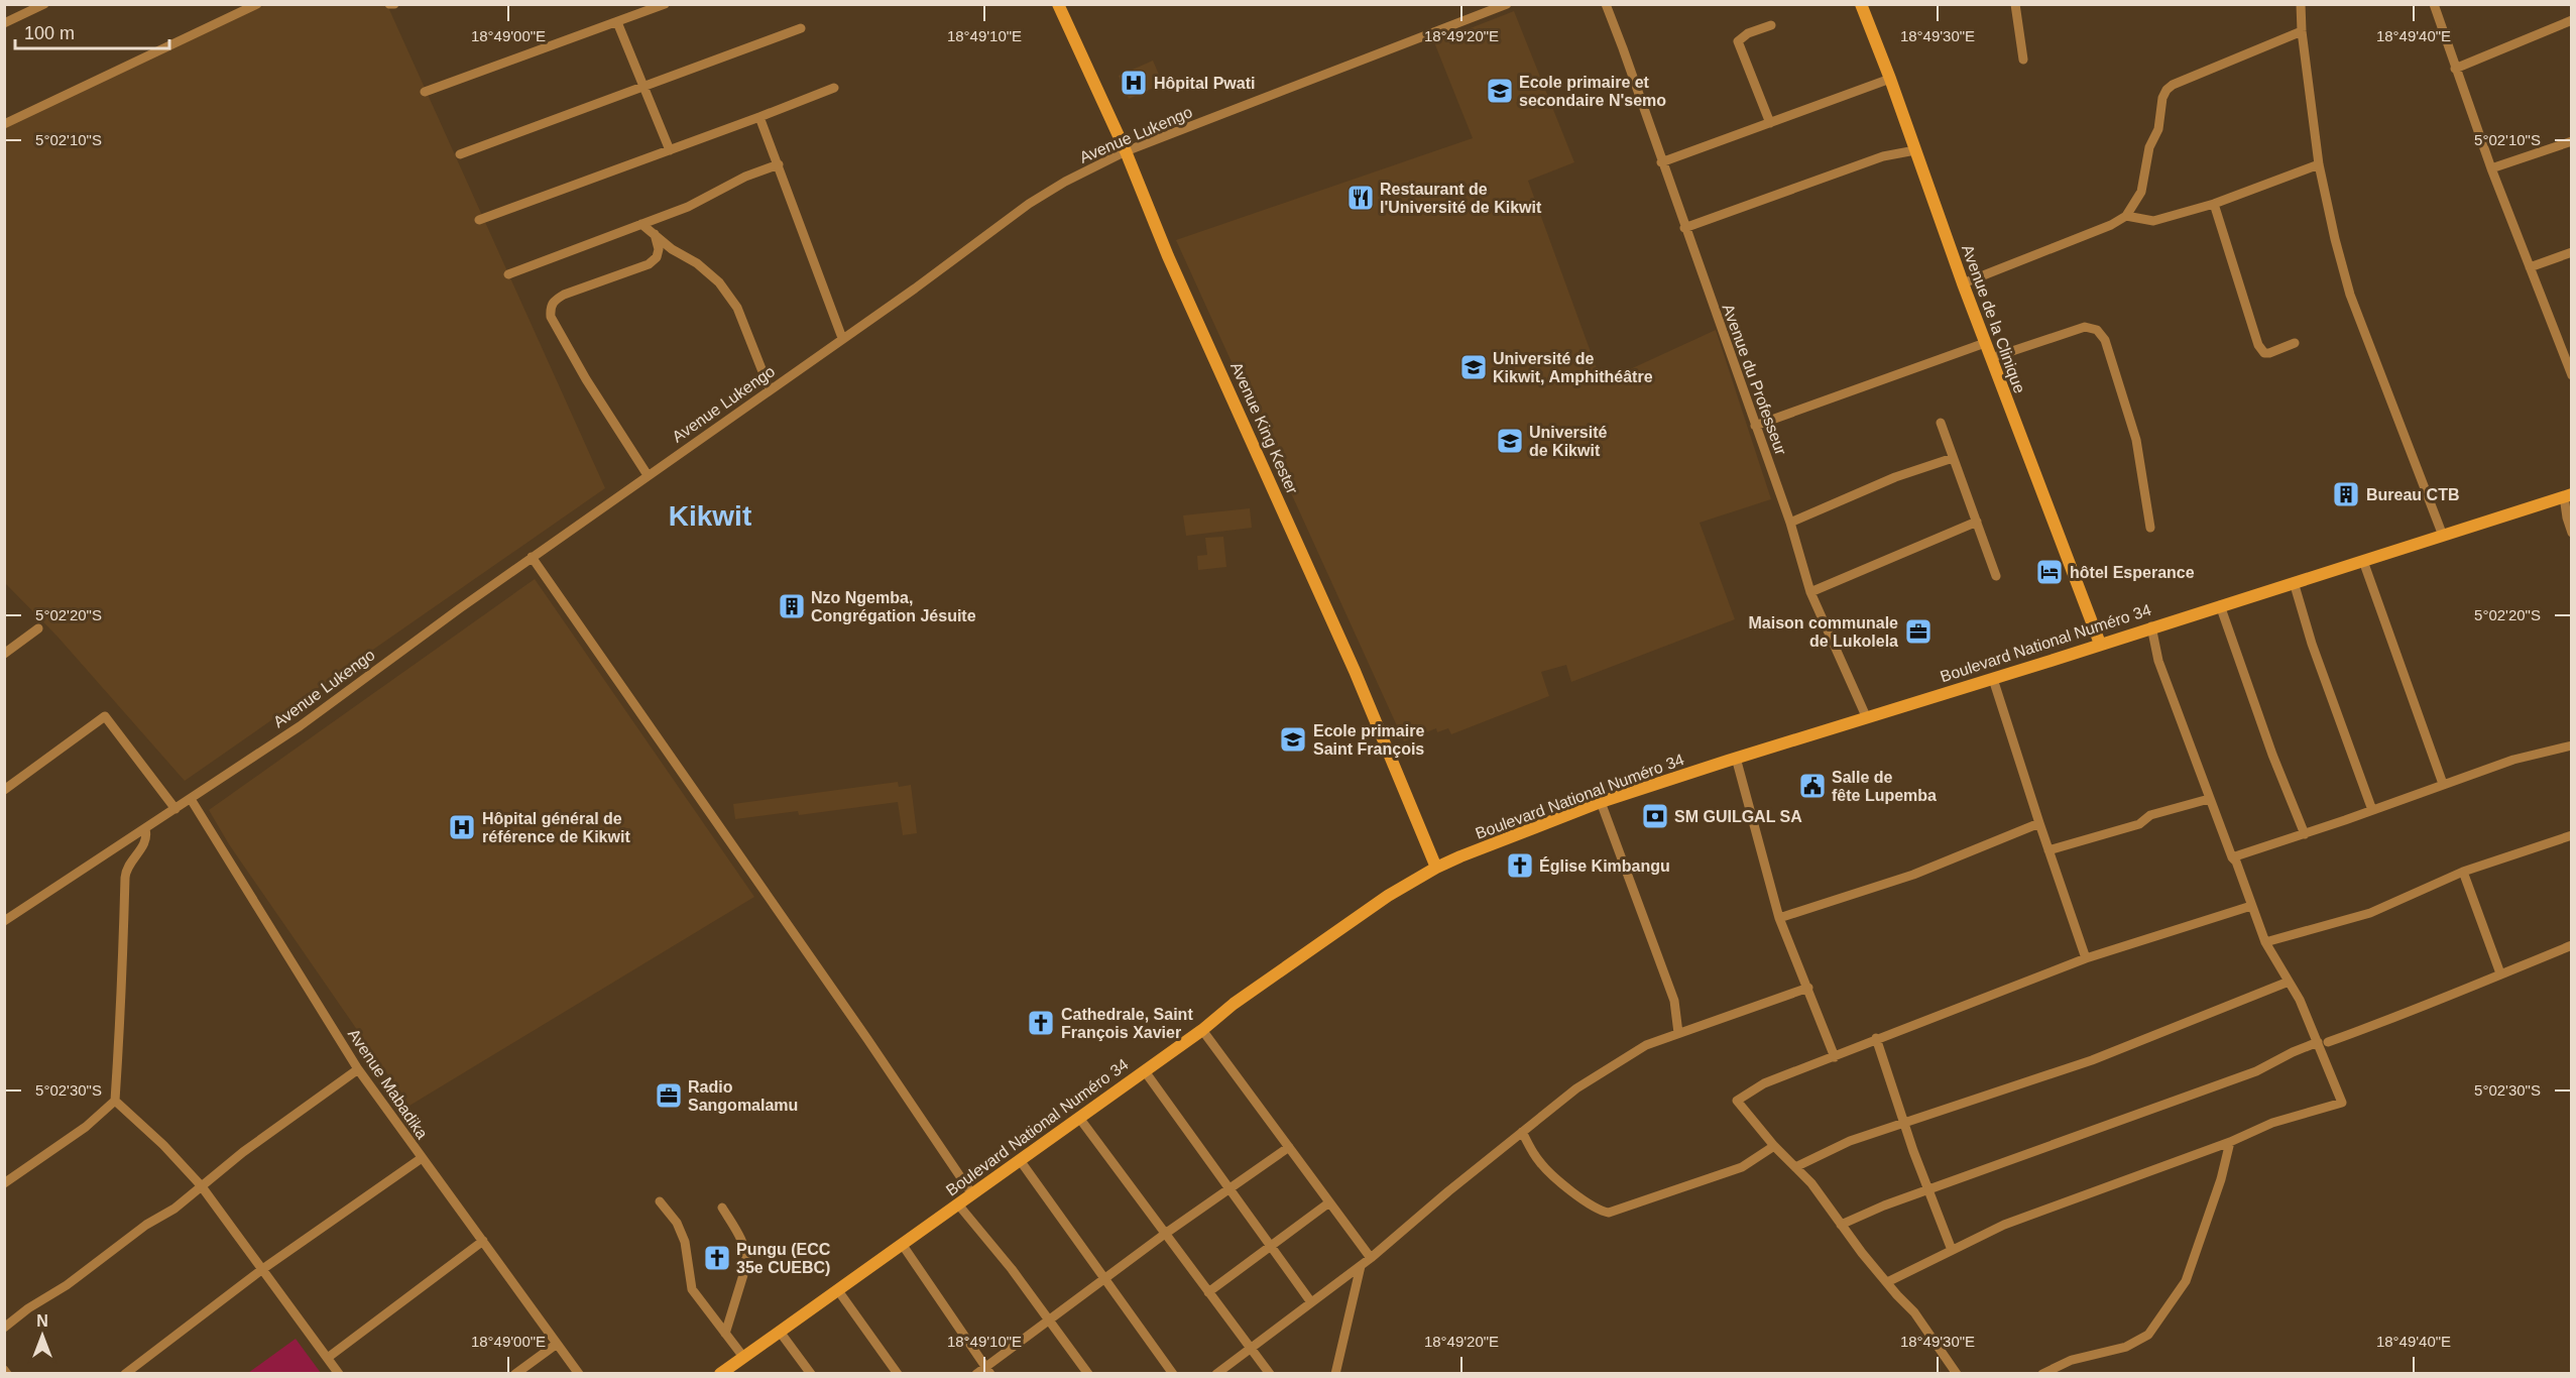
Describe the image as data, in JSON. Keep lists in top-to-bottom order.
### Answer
{
  "streets": {
    "main road": ["Avenue de la Clinique", "Avenue King Kester", "Boulevard National Numéro 34"],
    "street": ["Avenue Lukengo", "Avenue du Professeur", "Avenue Mabadika"]
  },
  "crossings": [
    ["Avenue Lukengo", "Avenue King Kester"],
    ["Avenue Lukengo", "Avenue Mabadika"],
    ["Avenue de la Clinique", "Boulevard National Numéro 34"],
    ["Avenue du Professeur", "Boulevard National Numéro 34"],
    ["Avenue King Kester", "Boulevard National Numéro 34"]
  ],
  "districts": ["Kikwit"],
  "places": {
    "hospital": ["Hôpital Pwati", "Hôpital général de référence de Kikwit"],
    "school or university": [
      "Ecole primaire et secondaire N'semo",
      "Université de Kikwit, Amphithéâtre",
      "Université de Kikwit",
      "Ecole primaire Saint François"
    ],
    "restaurant": ["Restaurant de l'Université de Kikwit"],
    "building": ["Bureau CTB", "Nzo Ngemba, Congrégation Jésuite"],
    "hotel": ["hôtel Esperance"],
    "office": ["Maison communale de Lukolela", "Radio Sangomalamu"],
    "public building": ["Salle de fête Lupemba"],
    "bank": ["SM GUILGAL SA"],
    "church": ["Église Kimbangu", "Cathedrale, Saint François Xavier", "Pungu (ECC 35e CUEBC)"]
  },
  "scale_bar": "100 m",
  "north": "top",
  "coordinates": [
    "18°49'00\"E",
    "18°49'10\"E",
    "18°49'20\"E",
    "18°49'30\"E",
    "18°49'40\"E",
    "5°02'10\"S",
    "5°02'20\"S",
    "5°02'30\"S"
  ]
}
